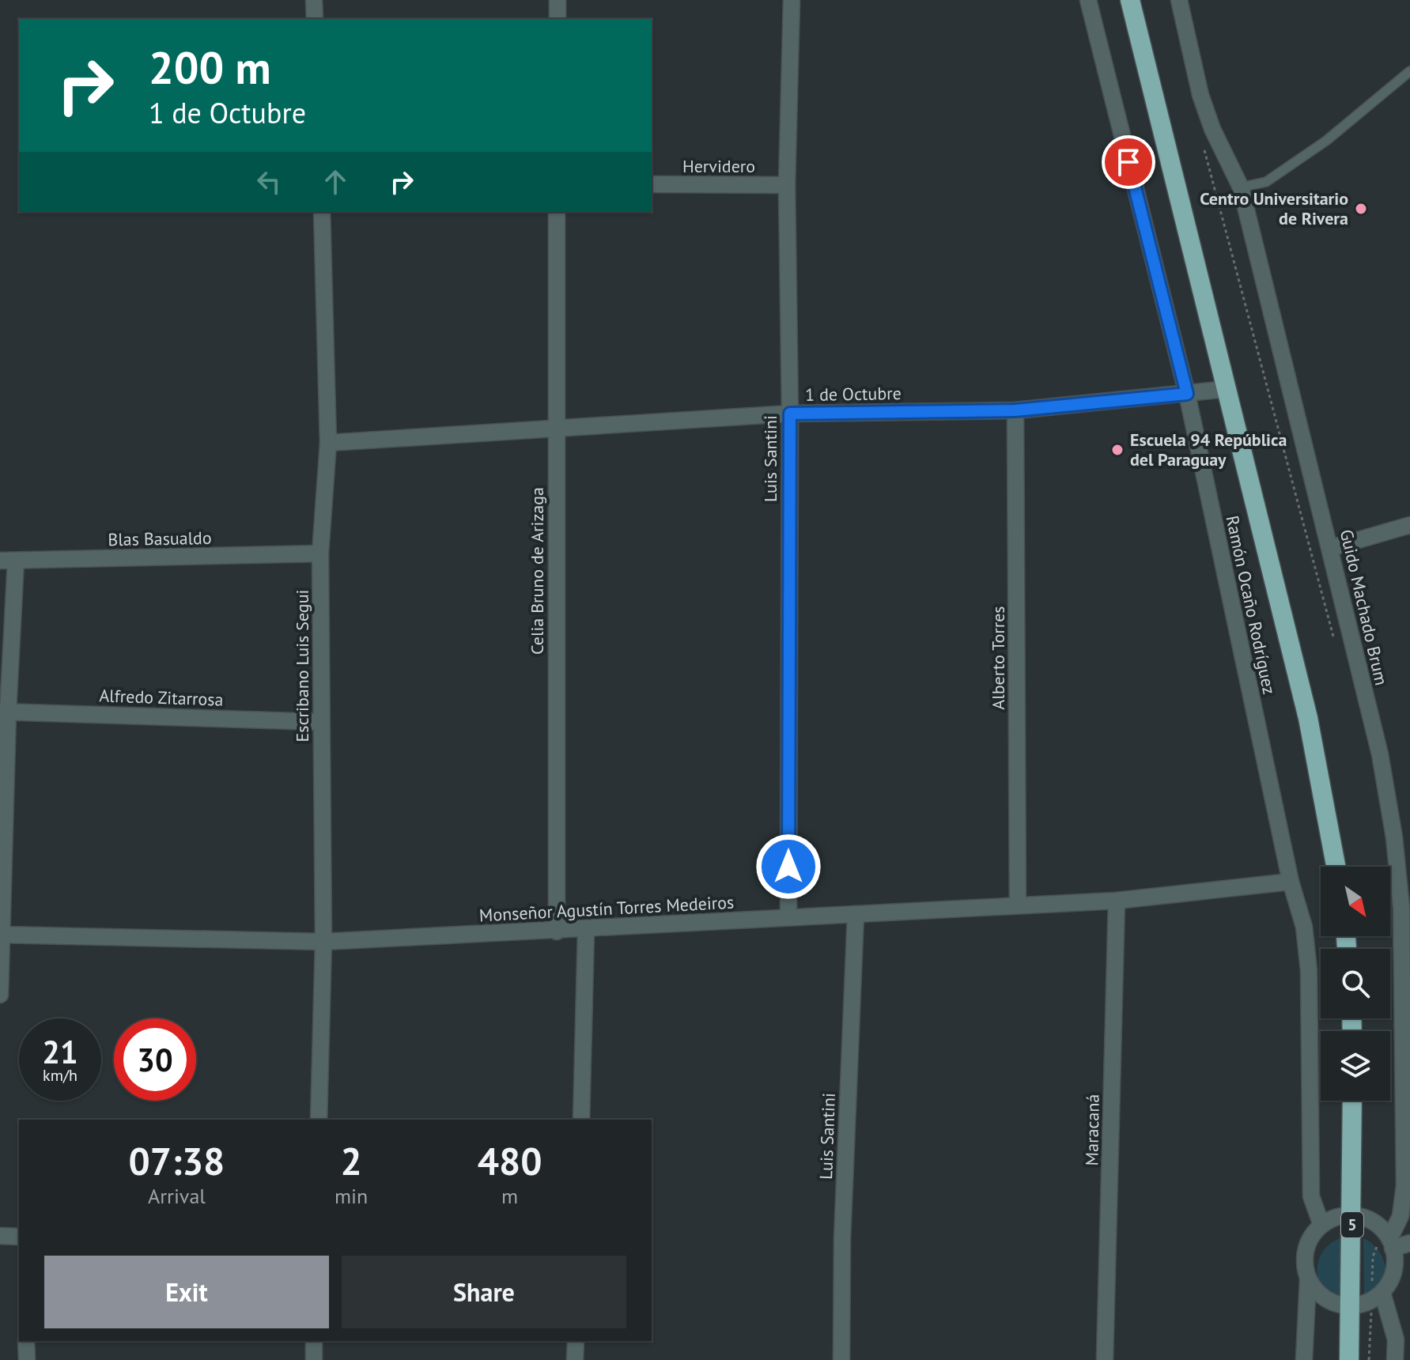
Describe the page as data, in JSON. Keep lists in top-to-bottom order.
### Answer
{
  "streets": {
    "highway": ["5"],
    "street": [
      "Hervidero",
      "1 de Octubre",
      "Luis Santini",
      "Blas Basualdo",
      "Celia Bruno de Arizaga",
      "Ramón Ocaño Rodríguez",
      "Guido Machado Brum",
      "Alberto Torres",
      "Escribano Luis Segui",
      "Alfredo Zitarrosa",
      "Monseñor Agustín Torres Medeiros",
      "Maracaná"
    ]
  },
  "crossings": [
    ["Hervidero", "Luis Santini"],
    ["1 de Octubre", "Luis Santini"],
    ["1 de Octubre", "Celia Bruno de Arizaga"],
    ["1 de Octubre", "Ramón Ocaño Rodríguez"],
    ["1 de Octubre", "Alberto Torres"],
    ["1 de Octubre", "Escribano Luis Segui"],
    ["Luis Santini", "Monseñor Agustín Torres Medeiros"],
    ["Blas Basualdo", "Escribano Luis Segui"],
    ["Celia Bruno de Arizaga", "Monseñor Agustín Torres Medeiros"],
    ["Ramón Ocaño Rodríguez", "Monseñor Agustín Torres Medeiros"],
    ["Alberto Torres", "Monseñor Agustín Torres Medeiros"],
    ["Escribano Luis Segui", "Alfredo Zitarrosa"],
    ["Escribano Luis Segui", "Monseñor Agustín Torres Medeiros"],
    ["Monseñor Agustín Torres Medeiros", "Maracaná"]
  ],
  "places": ["Centro Universitario de Rivera", "Escuela 94 República del Paraguay"],
  "north": "bottom right",
  "page": {
    "turn": ["200 m", "1 de Octubre"],
    "speed": "21 km/h",
    "limit": "30",
    "eta": [
      "07:38",
      "Arrival",
      "2",
      "min",
      "480",
      "m"
    ],
    "buttons": ["Exit", "Share"]
  }
}
